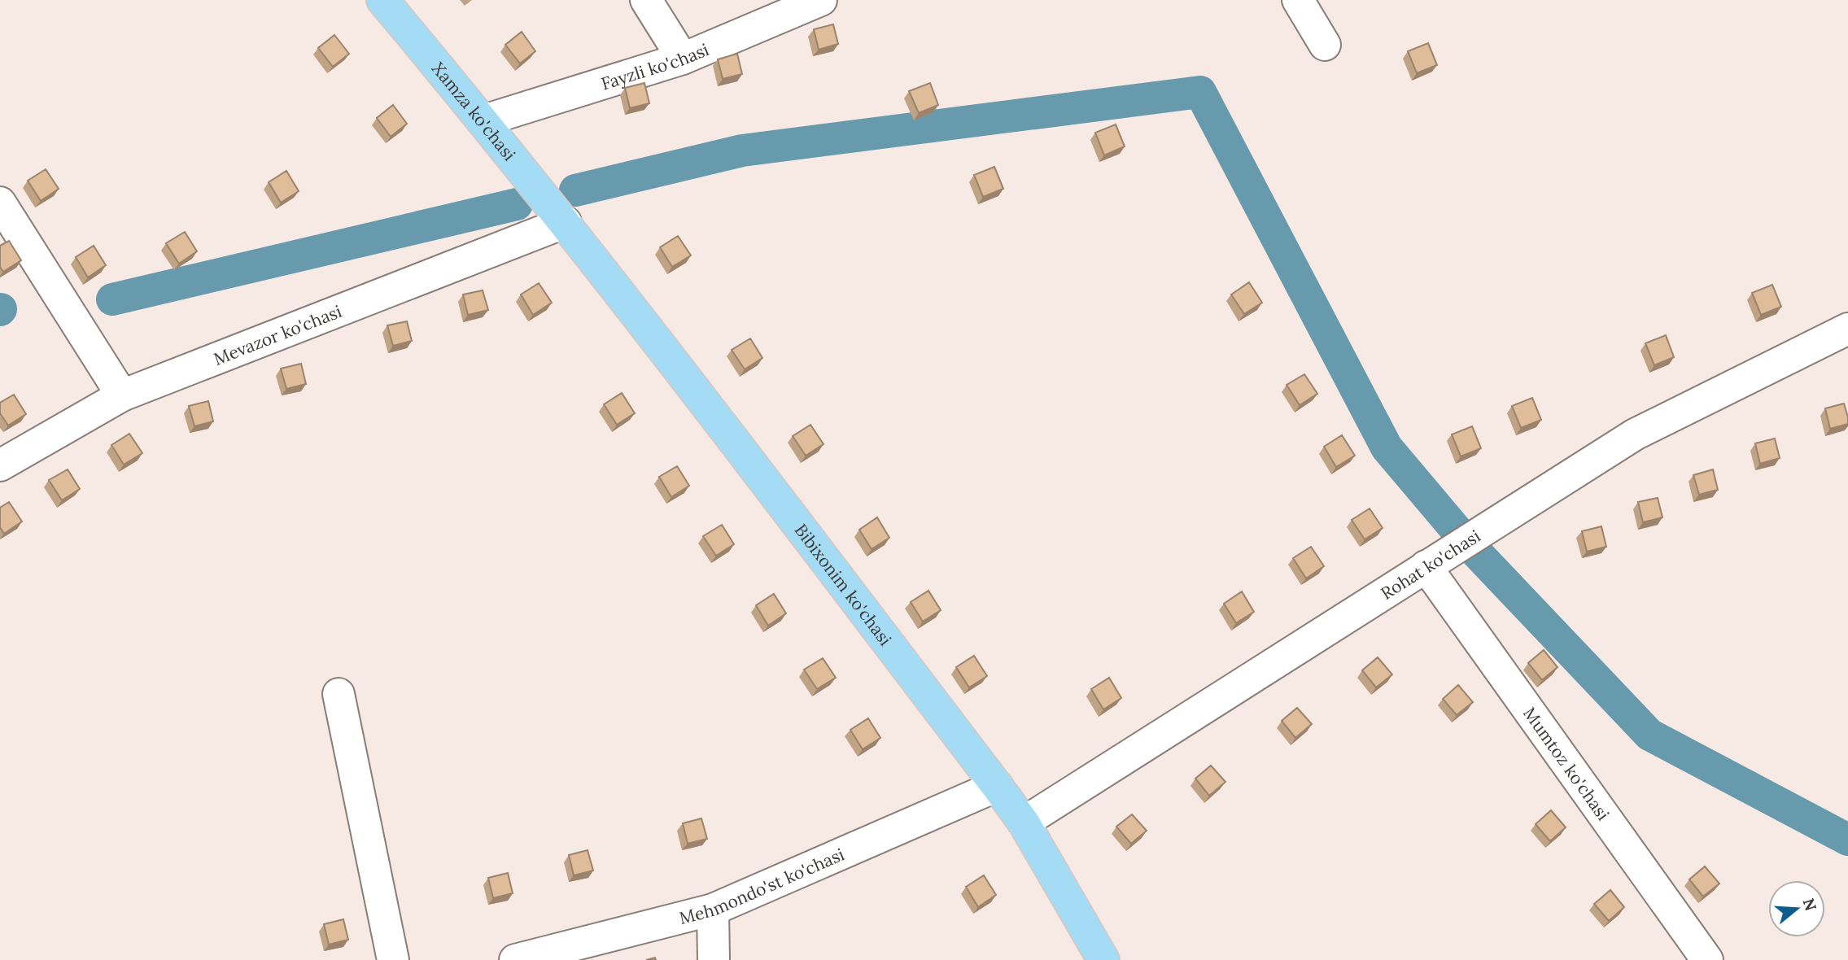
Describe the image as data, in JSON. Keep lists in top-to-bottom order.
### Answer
{
  "streets": {
    "main road": ["Xamza ko'chasi", "Bibixonim ko'chasi"],
    "street": [
      "Fayzli ko'chasi",
      "Mevazor ko'chasi",
      "Rohat ko'chasi",
      "Mumtoz ko'chasi",
      "Mehmondo'st ko'chasi"
    ]
  },
  "crossings": [
    ["Fayzli ko'chasi", "Xamza ko'chasi"],
    ["Xamza ko'chasi", "Mevazor ko'chasi"],
    ["Xamza ko'chasi", "Bibixonim ko'chasi"],
    ["Mevazor ko'chasi", "Bibixonim ko'chasi"],
    ["Rohat ko'chasi", "Bibixonim ko'chasi"],
    ["Rohat ko'chasi", "Mumtoz ko'chasi"],
    ["Bibixonim ko'chasi", "Mehmondo'st ko'chasi"]
  ],
  "north": "right"
}
